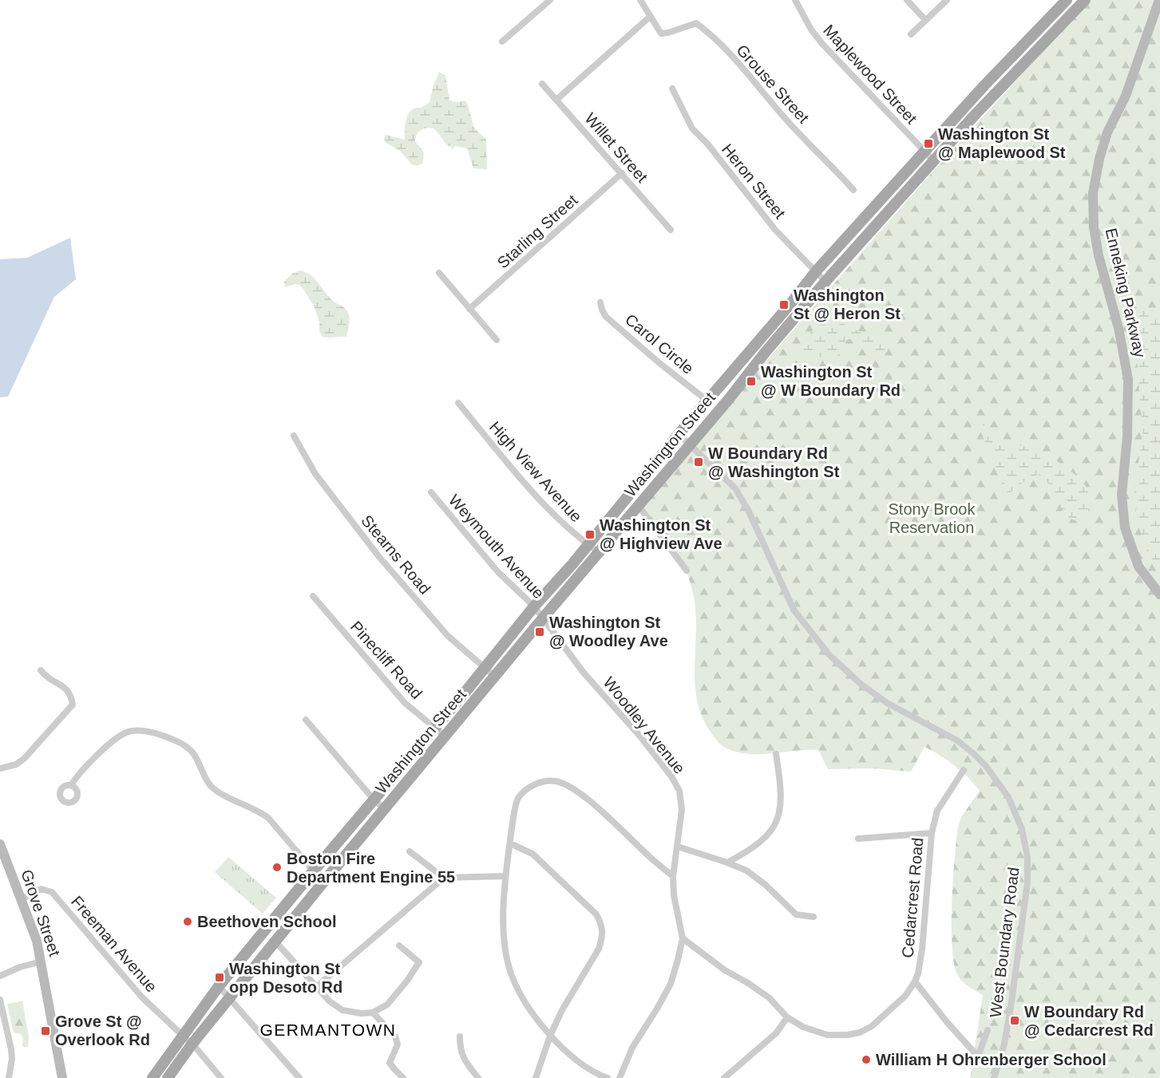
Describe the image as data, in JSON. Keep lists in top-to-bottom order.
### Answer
{
  "streets": {
    "main road": ["Enneking Parkway", "Washington Street", "Grove Street"],
    "street": [
      "Maplewood Street",
      "Grouse Street",
      "Willet Street",
      "Heron Street",
      "Starling Street",
      "Carol Circle",
      "High View Avenue",
      "Weymouth Avenue",
      "Stearns Road",
      "Pinecliff Road",
      "Woodley Avenue",
      "Cedarcrest Road",
      "West Boundary Road",
      "Freeman Avenue"
    ]
  },
  "crossings": [
    ["Maplewood Street", "Washington Street"],
    ["Willet Street", "Starling Street"],
    ["Heron Street", "Washington Street"],
    ["Carol Circle", "Washington Street"],
    ["Washington Street", "High View Avenue"],
    ["Washington Street", "Weymouth Avenue"],
    ["Washington Street", "Stearns Road"],
    ["Washington Street", "Pinecliff Road"],
    ["Washington Street", "Woodley Avenue"],
    ["Washington Street", "West Boundary Road"],
    ["Washington Street", "Freeman Avenue"],
    ["Weymouth Avenue", "Woodley Avenue"],
    ["Woodley Avenue", "Cedarcrest Road"],
    ["Cedarcrest Road", "West Boundary Road"],
    ["Grove Street", "Freeman Avenue"]
  ],
  "districts": ["GERMANTOWN"],
  "parks": ["Stony Brook Reservation"],
  "places": {
    "transit": [
      "Washington St @ Maplewood St",
      "Washington St @ Heron St",
      "Washington St @ W Boundary Rd",
      "W Boundary Rd @ Washington St",
      "Washington St @ Highview Ave",
      "Washington St @ Woodley Ave",
      "Washington St opp Desoto Rd",
      "W Boundary Rd @ Cedarcrest Rd",
      "Grove St @ Overlook Rd"
    ],
    "other": ["Boston Fire Department Engine 55", "Beethoven School", "William H Ohrenberger School"]
  }
}
